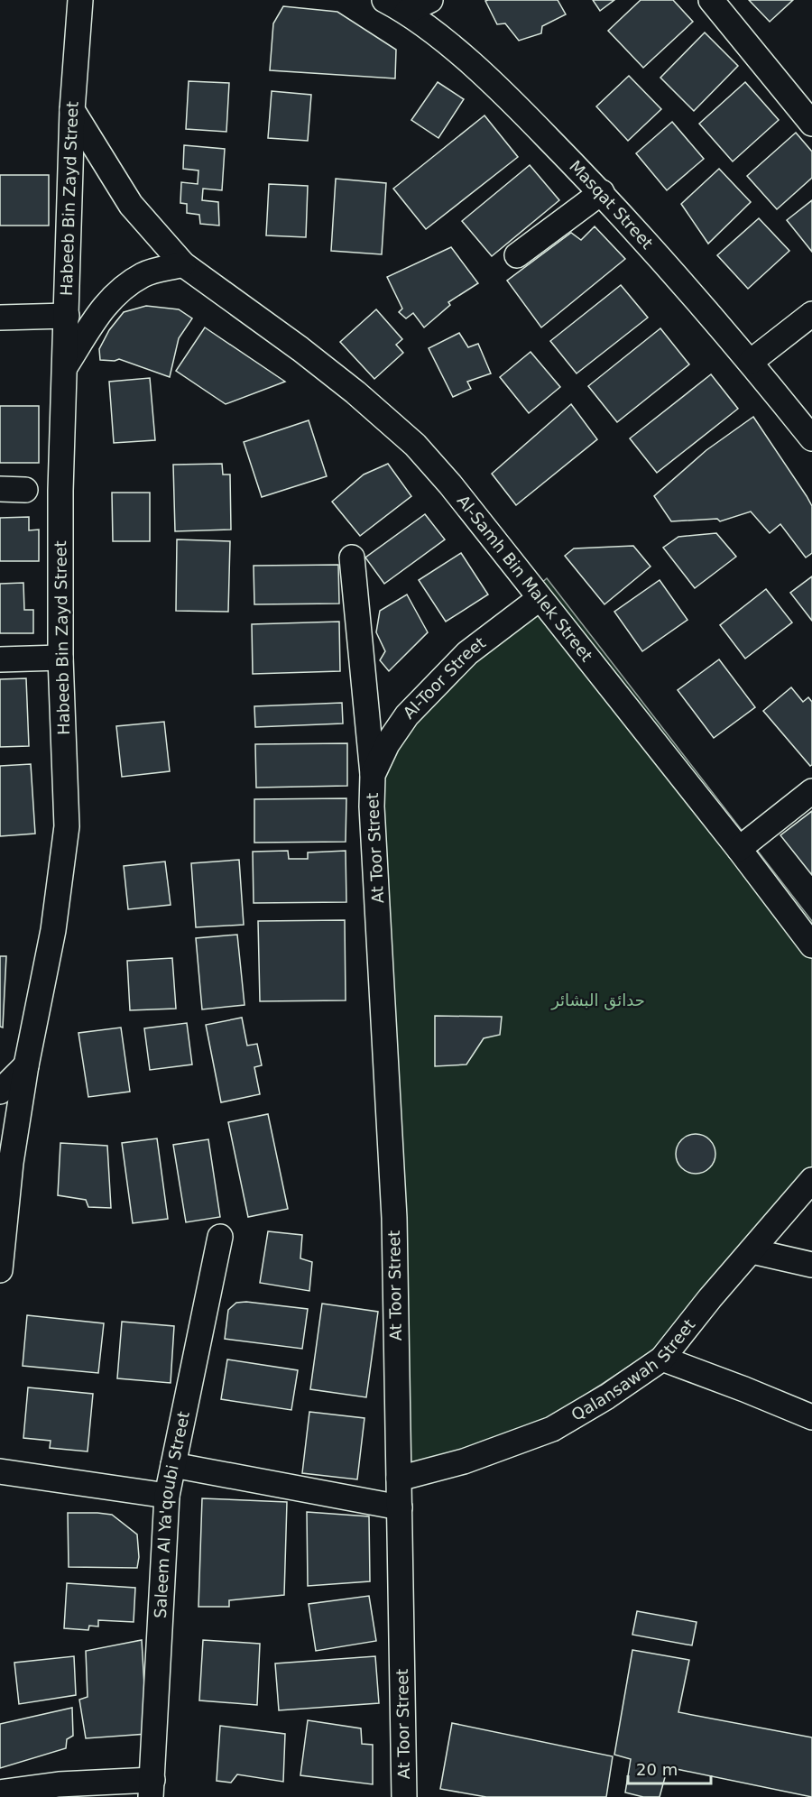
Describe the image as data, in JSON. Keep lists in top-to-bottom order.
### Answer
{
  "streets": {
    "street": [
      "Habeeb Bin Zayd Street",
      "Masqat Street",
      "Al-Samh Bin Malek Street",
      "Al-Toor Street",
      "At Toor Street",
      "Qalansawah Street",
      "Saleem Al Ya'qoubi Street"
    ]
  },
  "crossings": [
    ["Habeeb Bin Zayd Street", "Al-Samh Bin Malek Street"],
    ["Al-Samh Bin Malek Street", "Al-Toor Street"],
    ["Al-Toor Street", "At Toor Street"],
    ["At Toor Street", "Qalansawah Street"]
  ],
  "parks": ["حدائق البشائر"],
  "scale_bar": "20 m"
}
